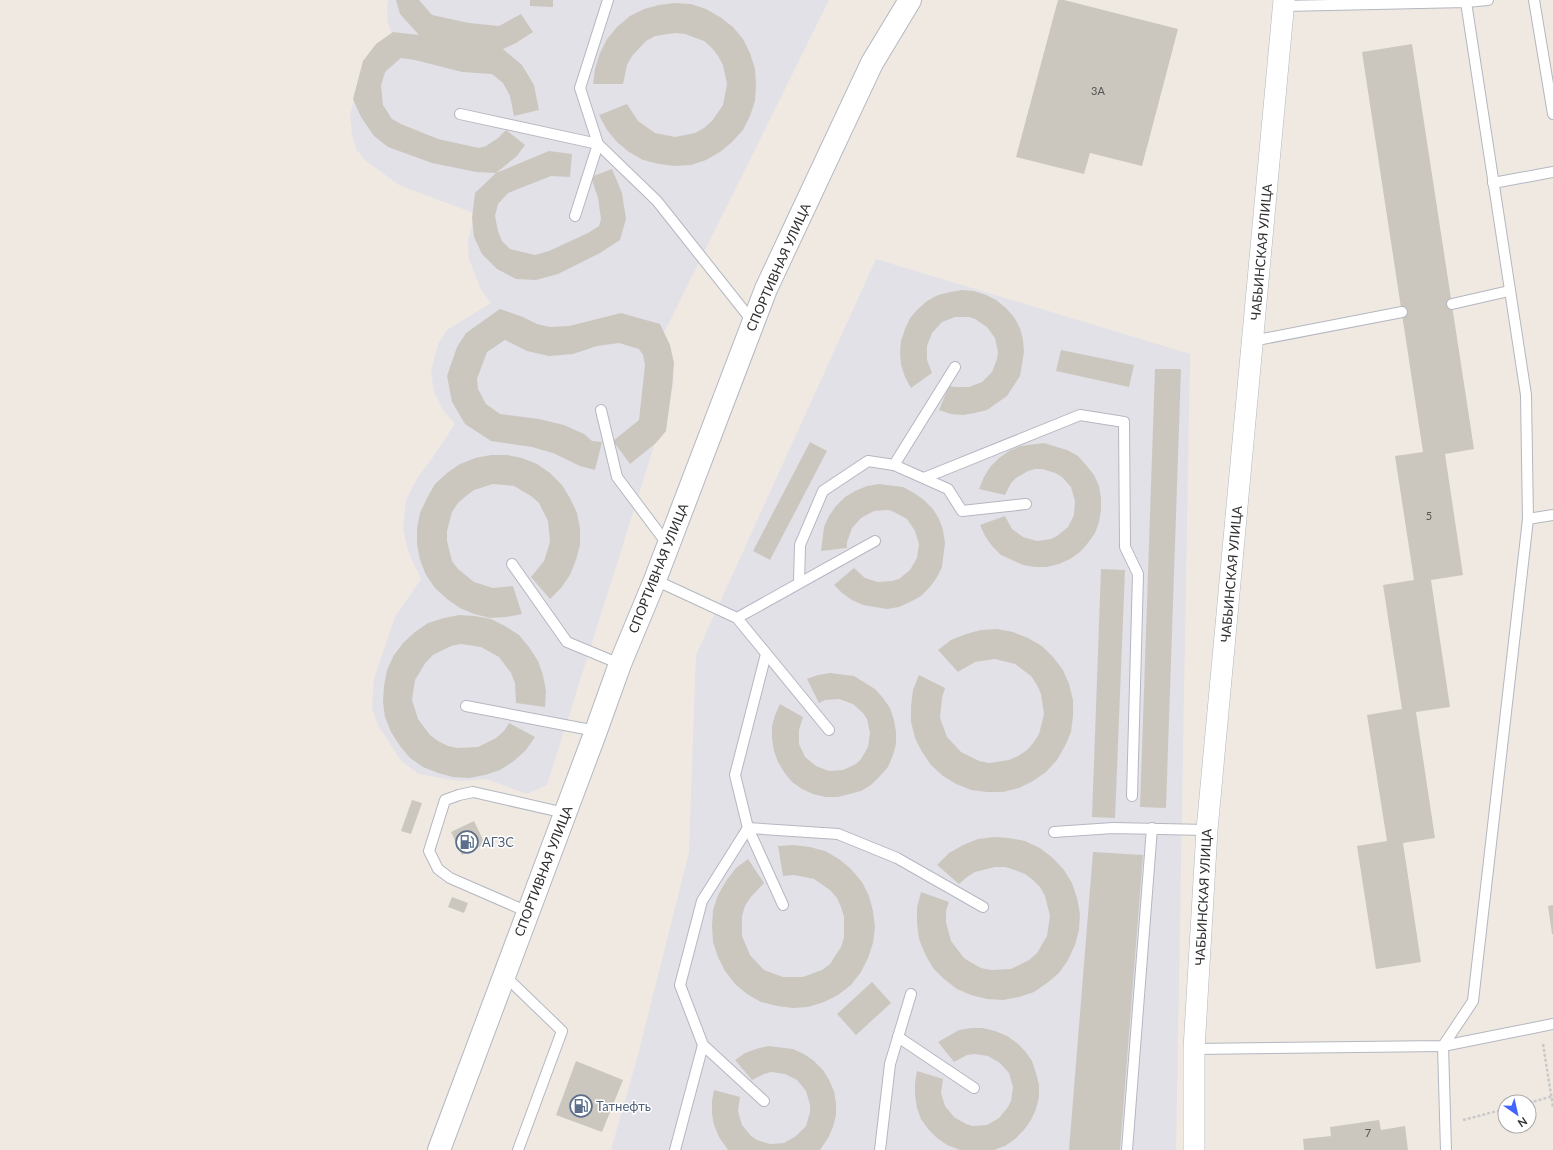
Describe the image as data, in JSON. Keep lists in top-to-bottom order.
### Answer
{
  "streets": {
    "street": ["ЧАБЬИНСКАЯ УЛИЦА", "СПОРТИВНАЯ УЛИЦА"]
  },
  "places": {
    "fuel station": ["АГЗС", "Татнефть"]
  },
  "house_numbers": ["3А", "5", "7"],
  "north": "bottom right"
}
